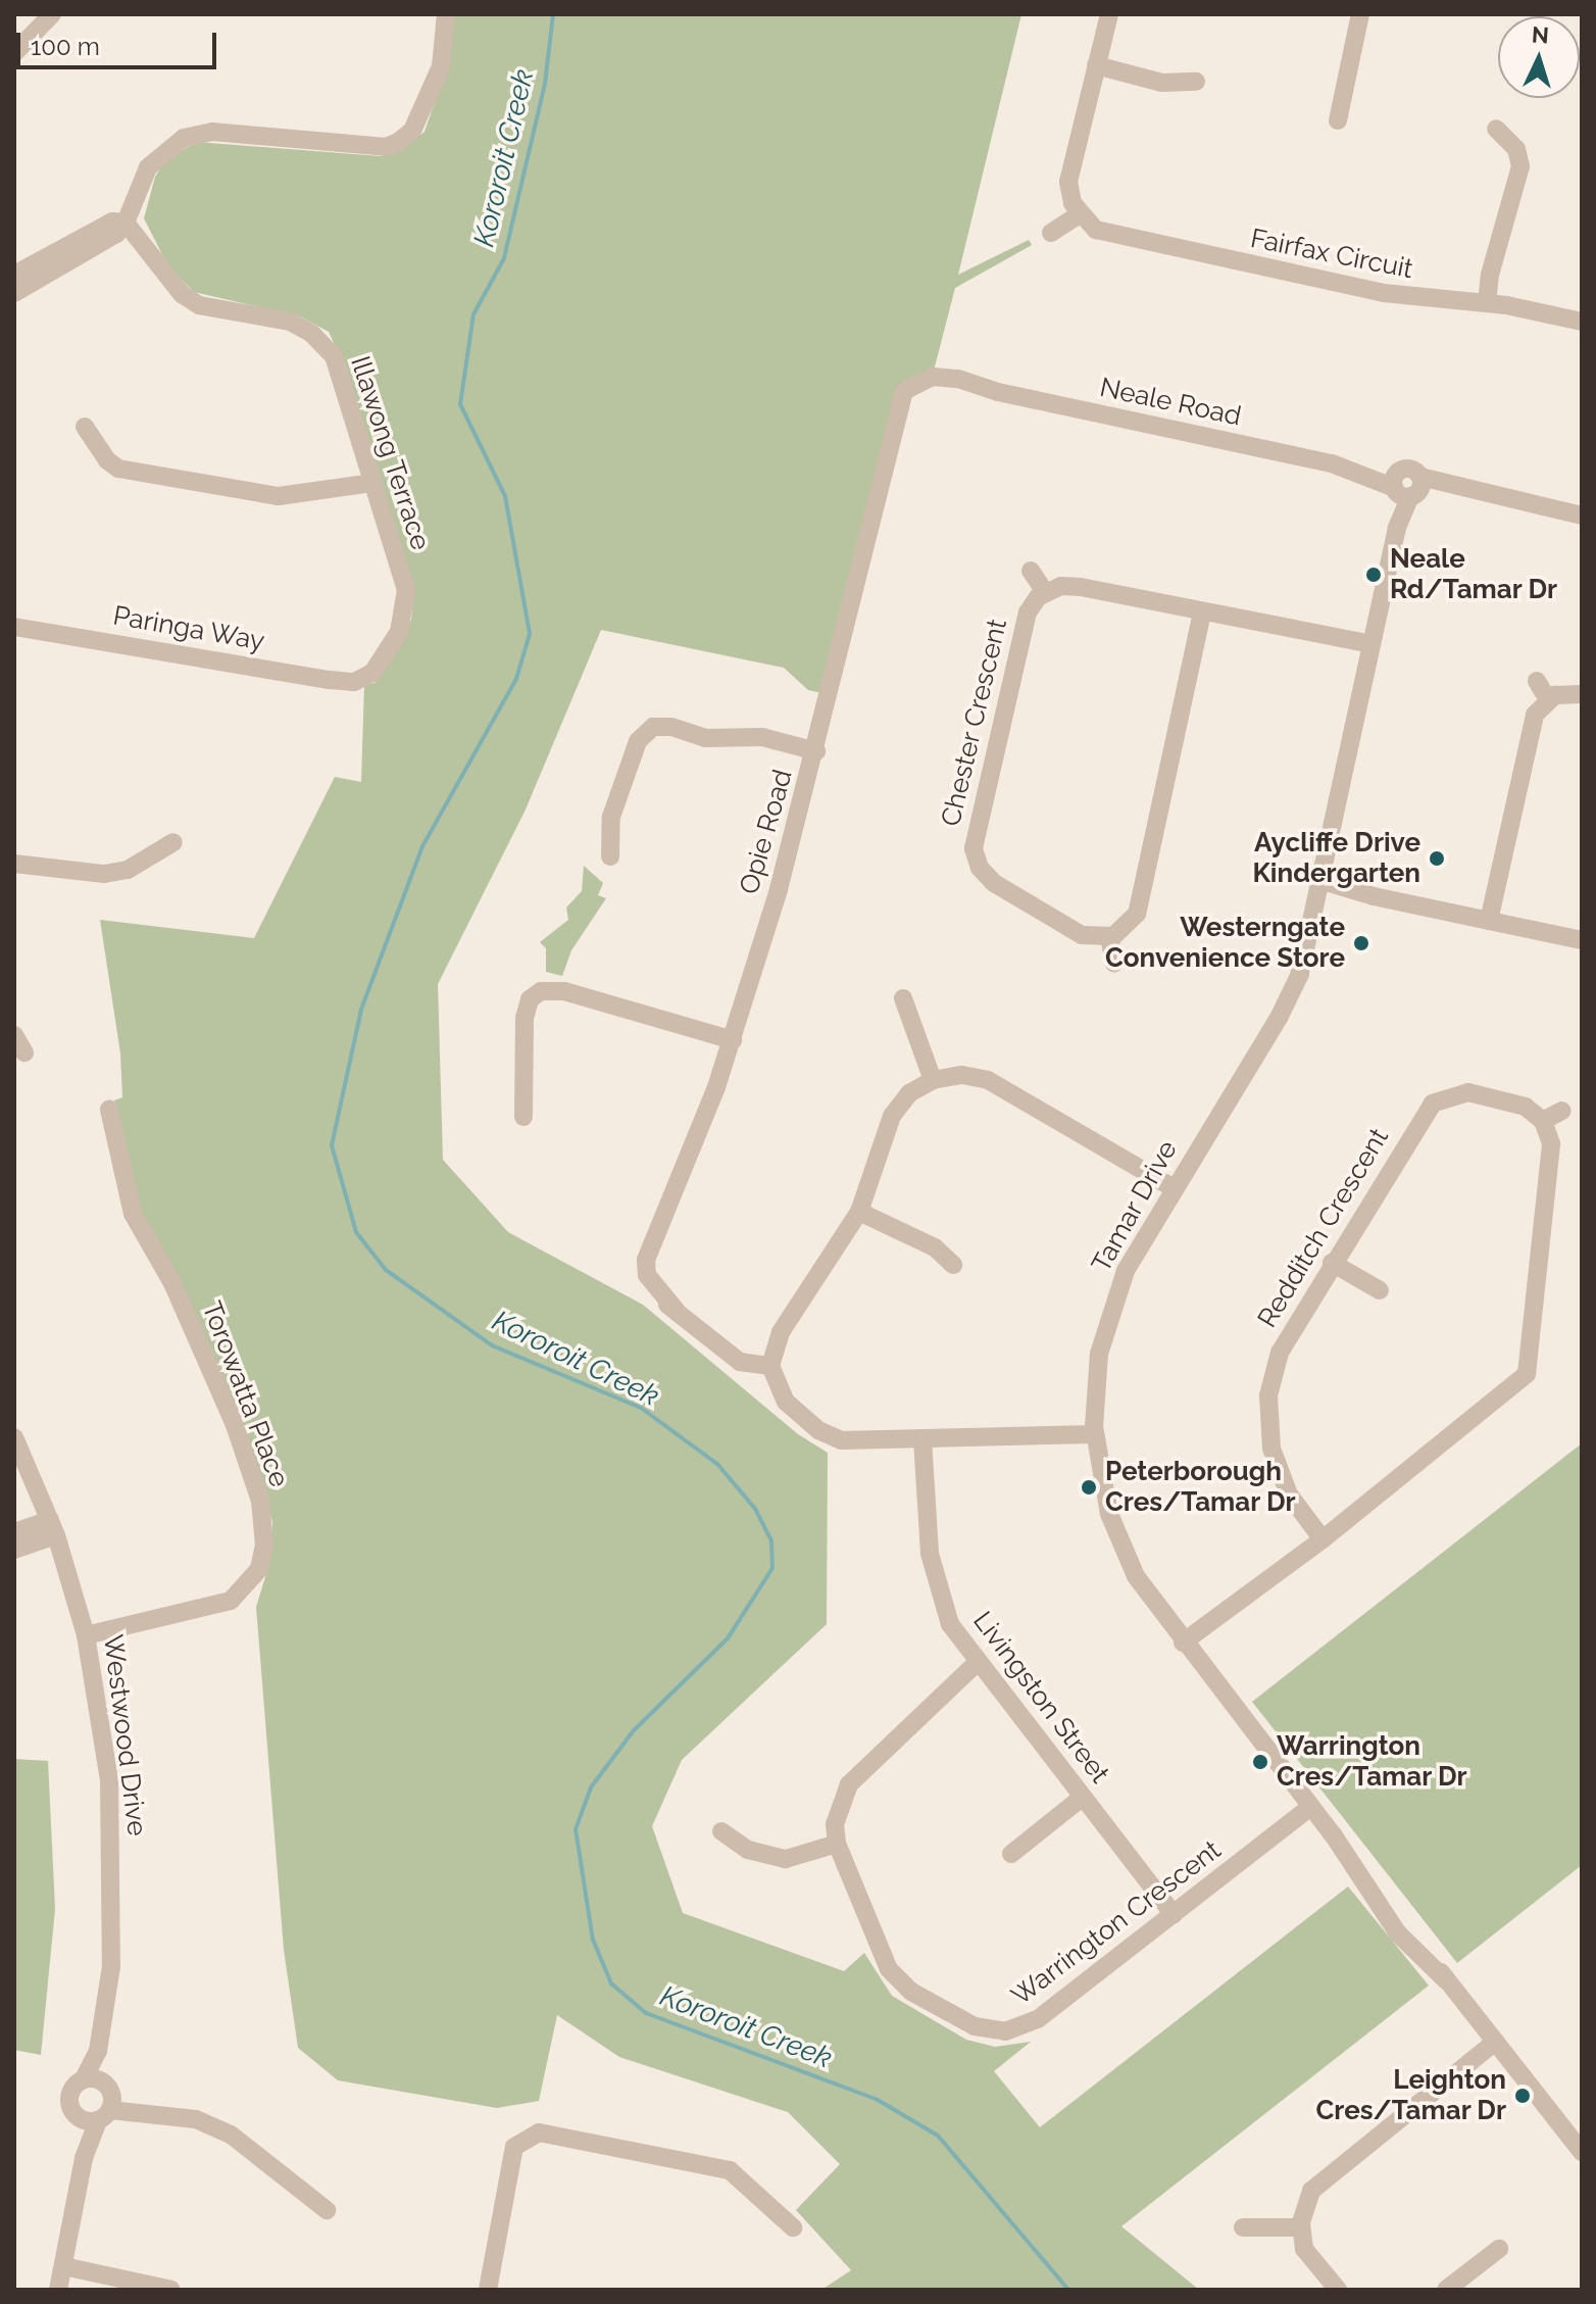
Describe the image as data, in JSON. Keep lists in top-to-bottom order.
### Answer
{
  "streets": {
    "street": [
      "Fairfax Circuit",
      "Neale Road",
      "Illawong Terrace",
      "Paringa Way",
      "Chester Crescent",
      "Opie Road",
      "Tamar Drive",
      "Redditch Crescent",
      "Torowatta Place",
      "Livingston Street",
      "Westwood Drive",
      "Warrington Crescent"
    ]
  },
  "crossings": [
    ["Neale Road", "Opie Road"],
    ["Neale Road", "Tamar Drive"],
    ["Illawong Terrace", "Paringa Way"],
    ["Tamar Drive", "Warrington Crescent"],
    ["Torowatta Place", "Westwood Drive"],
    ["Livingston Street", "Warrington Crescent"]
  ],
  "water": ["Kororoit Creek"],
  "places": [
    "Neale Rd/Tamar Dr",
    "Aycliffe Drive Kindergarten",
    "Westerngate Convenience Store",
    "Peterborough Cres/Tamar Dr",
    "Warrington Cres/Tamar Dr",
    "Leighton Cres/Tamar Dr"
  ],
  "scale_bar": "100 m",
  "north": "top"
}
